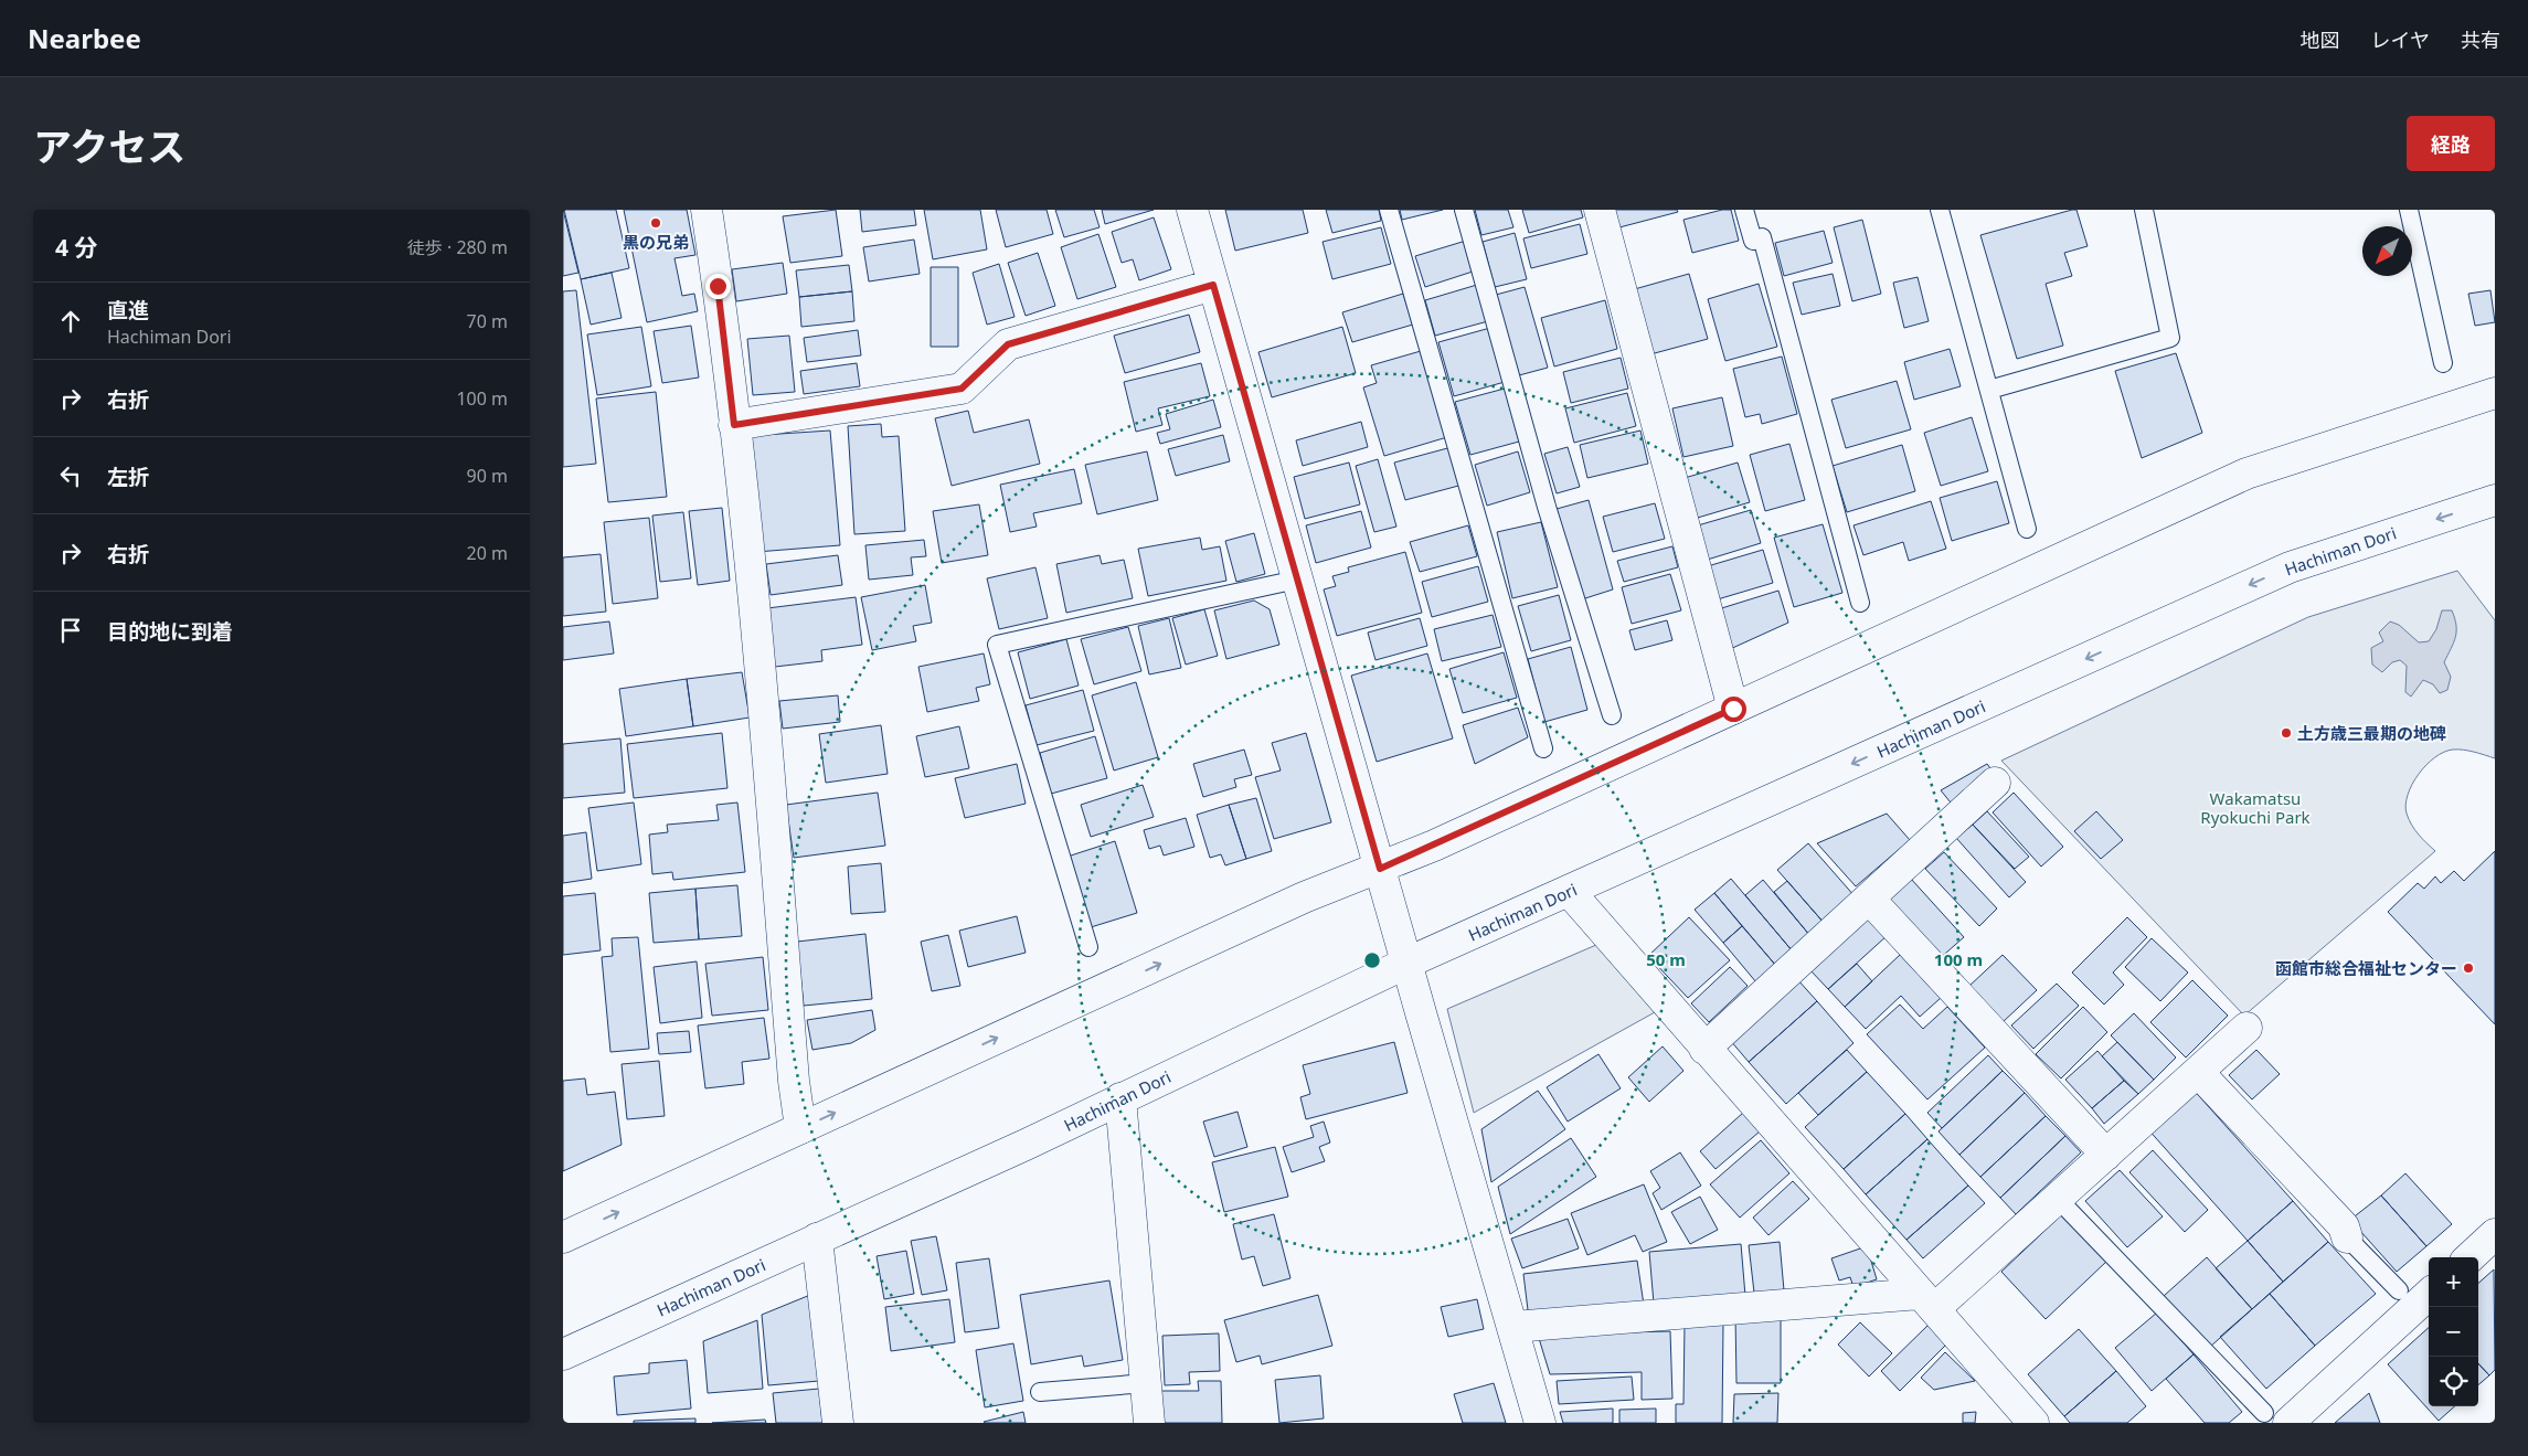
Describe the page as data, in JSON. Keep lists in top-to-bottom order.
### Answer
{
  "streets": {
    "street": ["Hachiman Dori"]
  },
  "parks": ["Wakamatsu Ryokuchi Park"],
  "places": ["黒の兄弟", "土方歳三最期の地碑", "函館市総合福祉センター"],
  "north": "bottom left",
  "page": {
    "header": "Nearbee",
    "nav": ["地図", "レイヤ", "共有"],
    "title": "アクセス",
    "buttons": "経路",
    "heading": ["4 分", "徒歩 · 280 m"],
    "list": [
      ["直進", "Hachiman Dori", "70 m"],
      ["右折", "100 m"],
      ["左折", "90 m"],
      ["右折", "20 m"],
      "目的地に到着"
    ],
    "map_buttons": ["+", "−"]
  },
  "rings": ["50 m", "100 m"]
}
